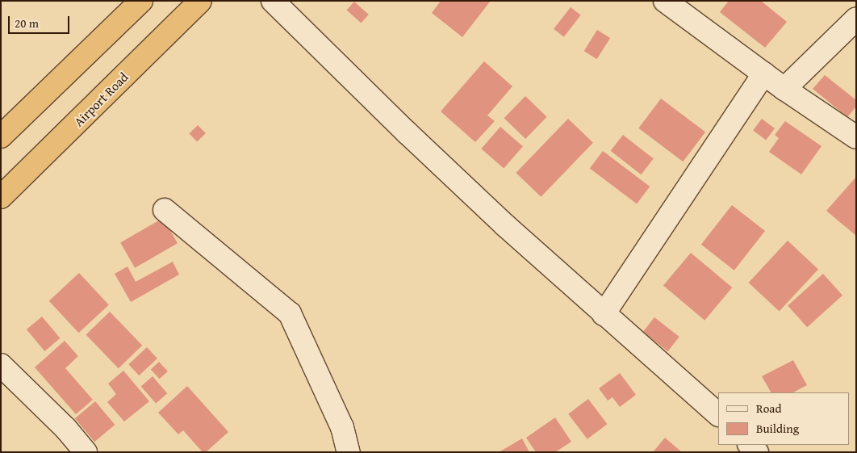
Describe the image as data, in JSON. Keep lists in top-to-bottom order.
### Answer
{
  "streets": {
    "highway": ["Airport Road"]
  },
  "legend": ["Road", "Building"],
  "scale_bar": "20 m"
}
